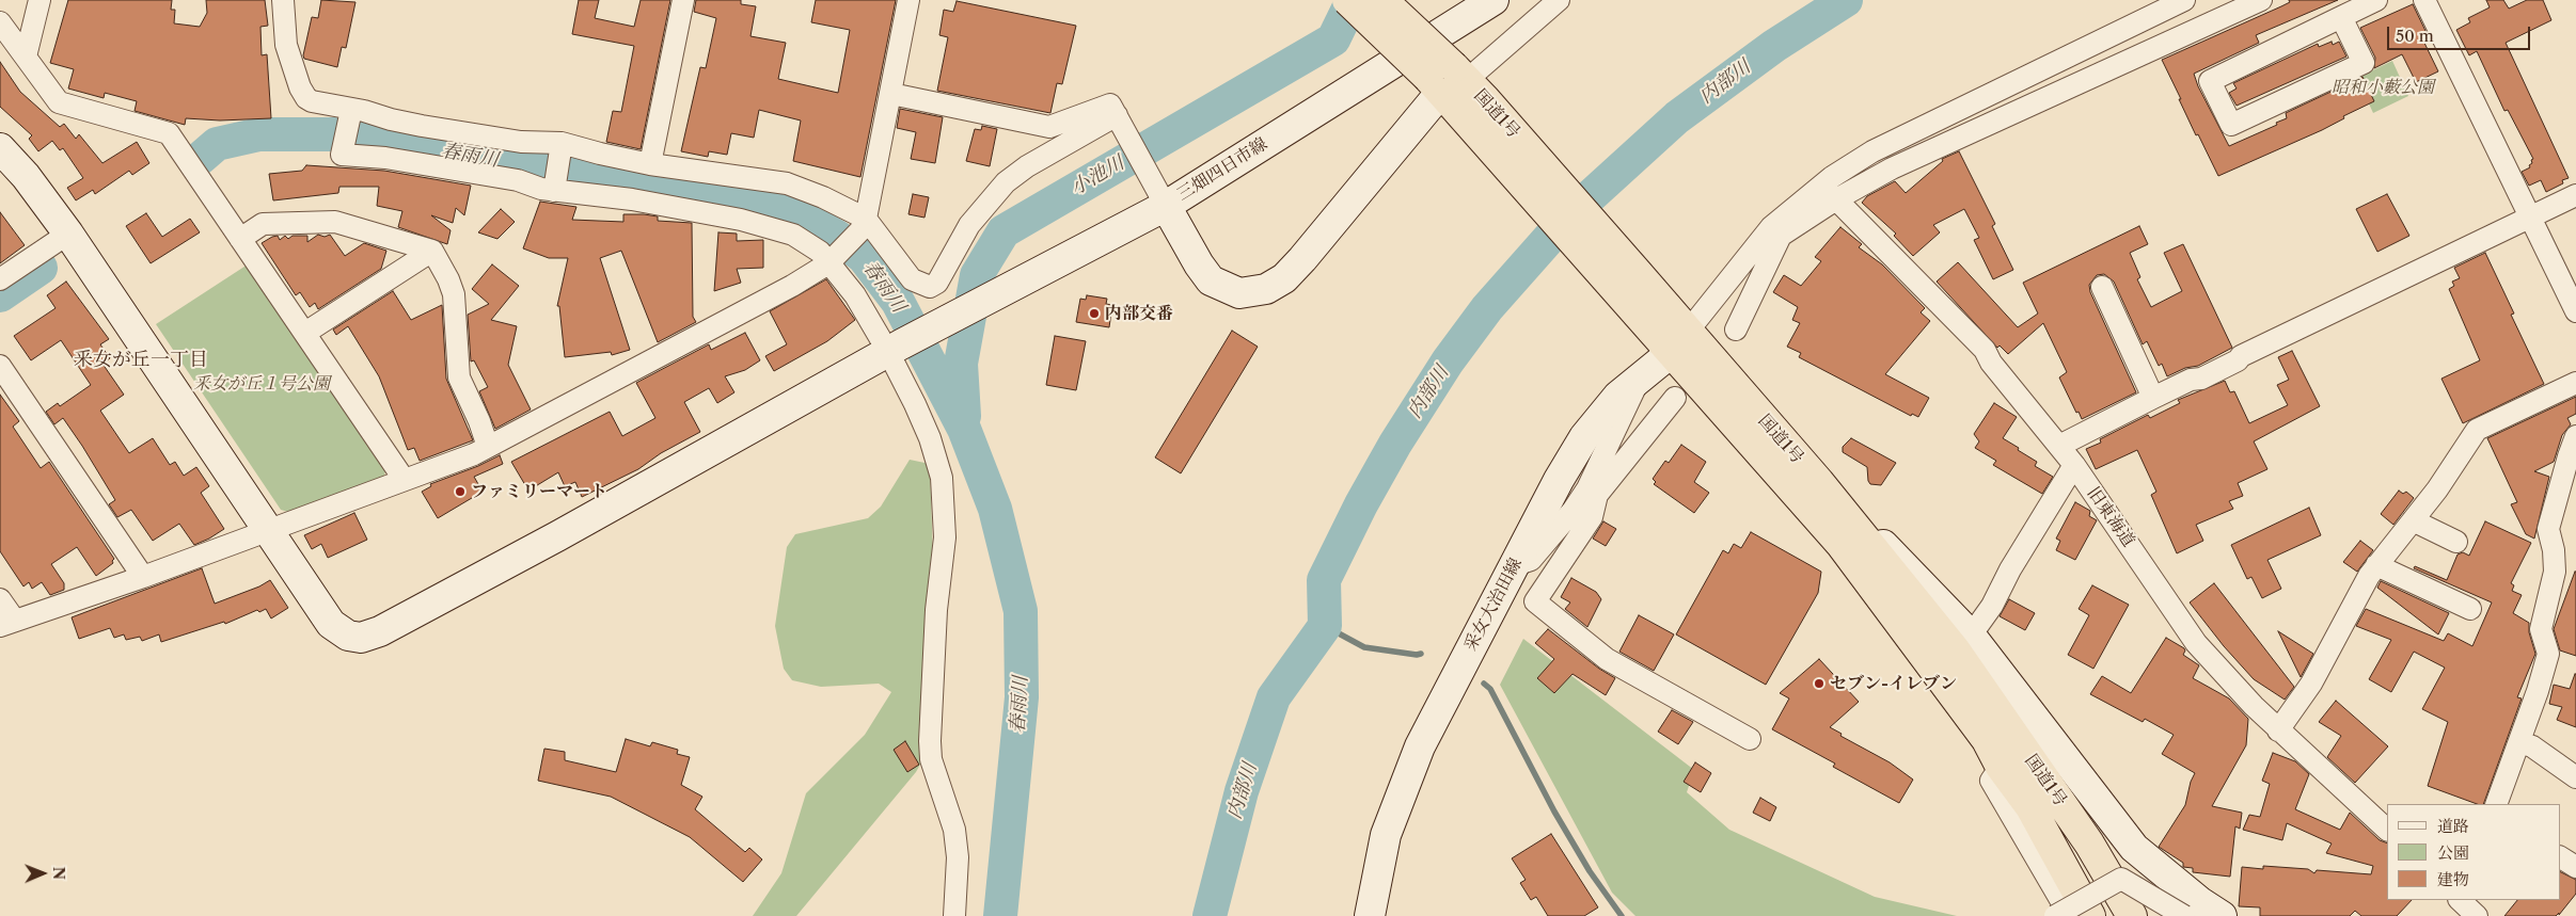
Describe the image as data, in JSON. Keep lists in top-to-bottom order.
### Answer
{
  "streets": {
    "highway": ["国道1号"],
    "main road": ["三畑四日市線", "采女大治田線"],
    "street": ["旧東海道"]
  },
  "crossings": [
    ["国道1号", "三畑四日市線"],
    ["国道1号", "采女大治田線"]
  ],
  "districts": ["釆女が丘一丁目"],
  "water": ["内部川", "春雨川", "小池川"],
  "parks": ["昭和小藪公園", "釆女が丘１号公園"],
  "places": ["内部交番", "ファミリーマート", "セブン-イレブン"],
  "legend": ["道路", "公園", "建物"],
  "scale_bar": "50 m",
  "north": "right"
}
